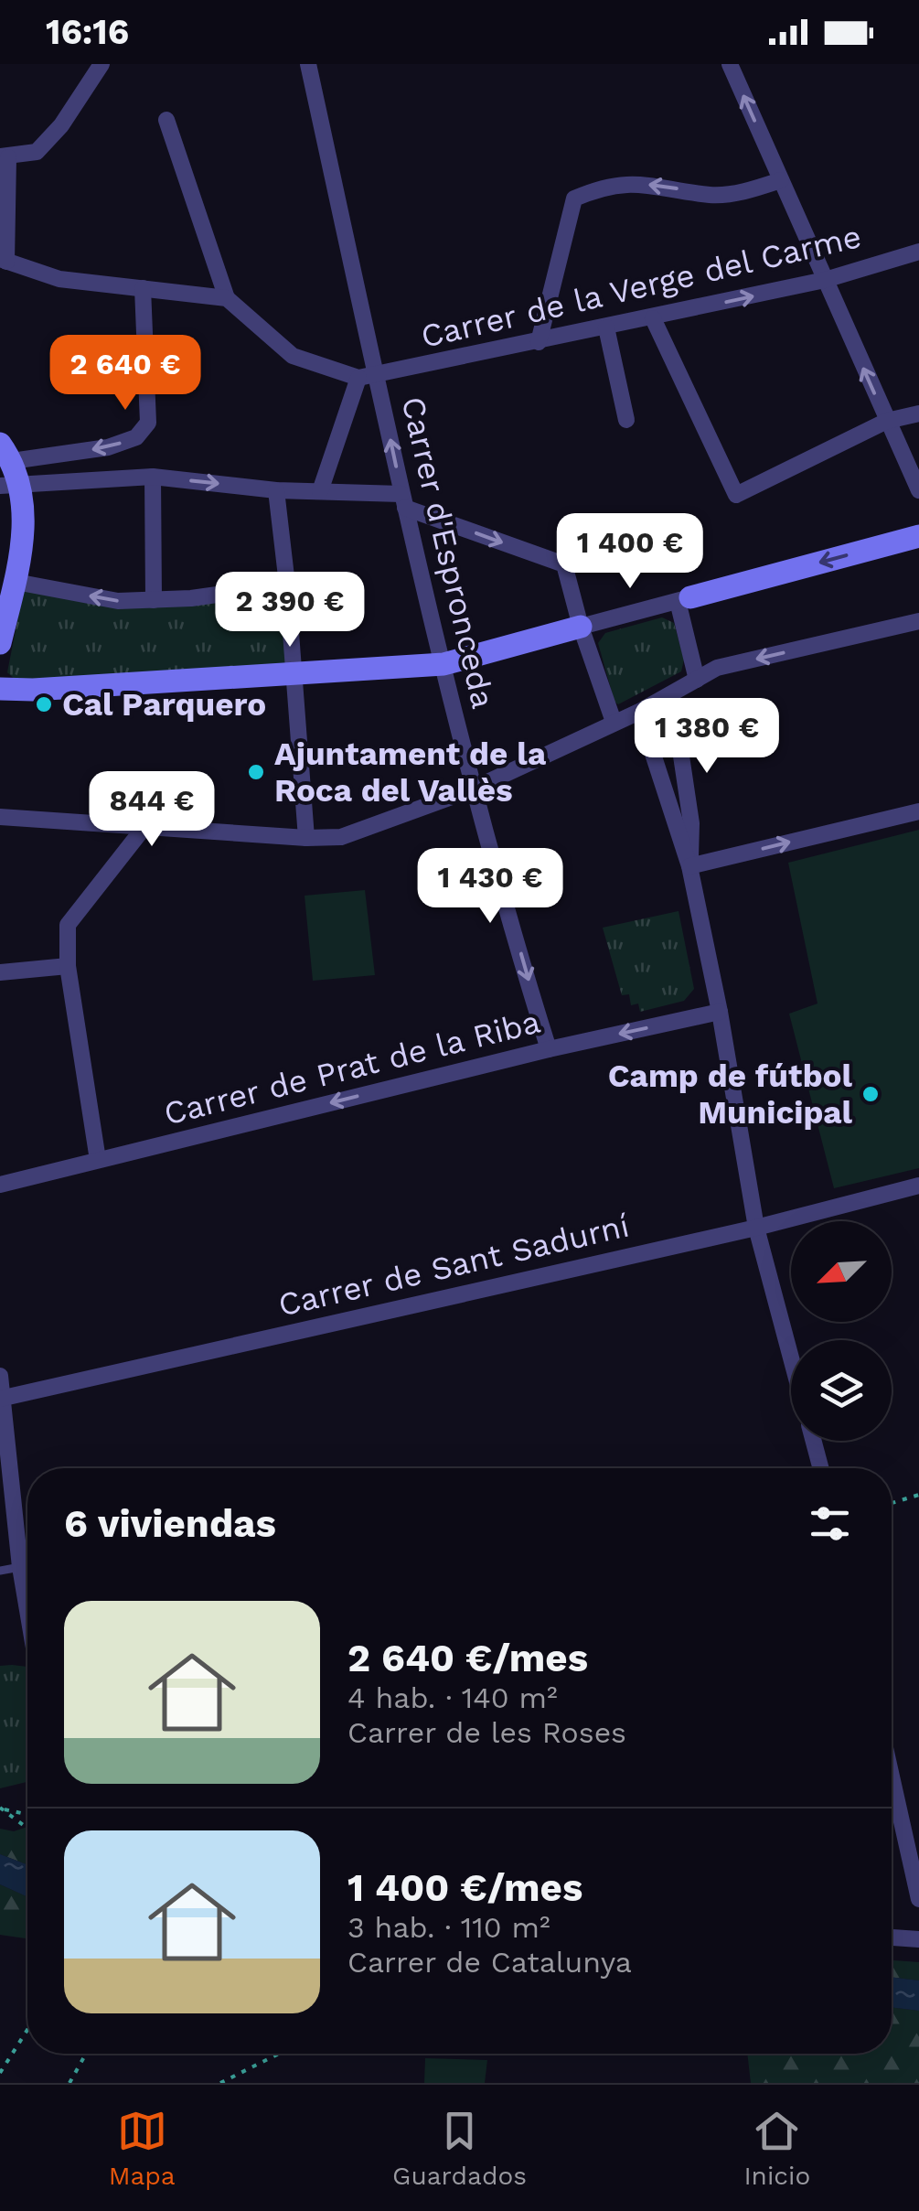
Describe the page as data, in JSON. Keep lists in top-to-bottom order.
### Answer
{
  "streets": {
    "street": [
      "Carrer de la Verge del Carme",
      "Carrer d'Espronceda",
      "Carrer de Prat de la Riba",
      "Carrer de Sant Sadurní"
    ]
  },
  "crossings": [
    ["Carrer de la Verge del Carme", "Carrer d'Espronceda"],
    ["Carrer d'Espronceda", "Carrer de Prat de la Riba"]
  ],
  "one_way": ["Carrer de Prat de la Riba"],
  "places": ["Cal Parquero", "Ajuntament de la Roca del Vallès", "Camp de fútbol Municipal"],
  "north": "bottom left",
  "page": {
    "status": "16:16",
    "price": [
      "2 640 €",
      "1 400 €",
      "2 390 €",
      "1 380 €",
      "844 €",
      "1 430 €"
    ],
    "heading": "6 viviendas",
    "list": [
      {
        "name": "2 640 €/mes",
        "note": "4 hab. · 140 m² · Carrer de les Roses"
      },
      {
        "name": "1 400 €/mes",
        "note": "3 hab. · 110 m² · Carrer de Catalunya"
      }
    ],
    "tabs": ["Mapa", "Guardados", "Inicio"]
  }
}
